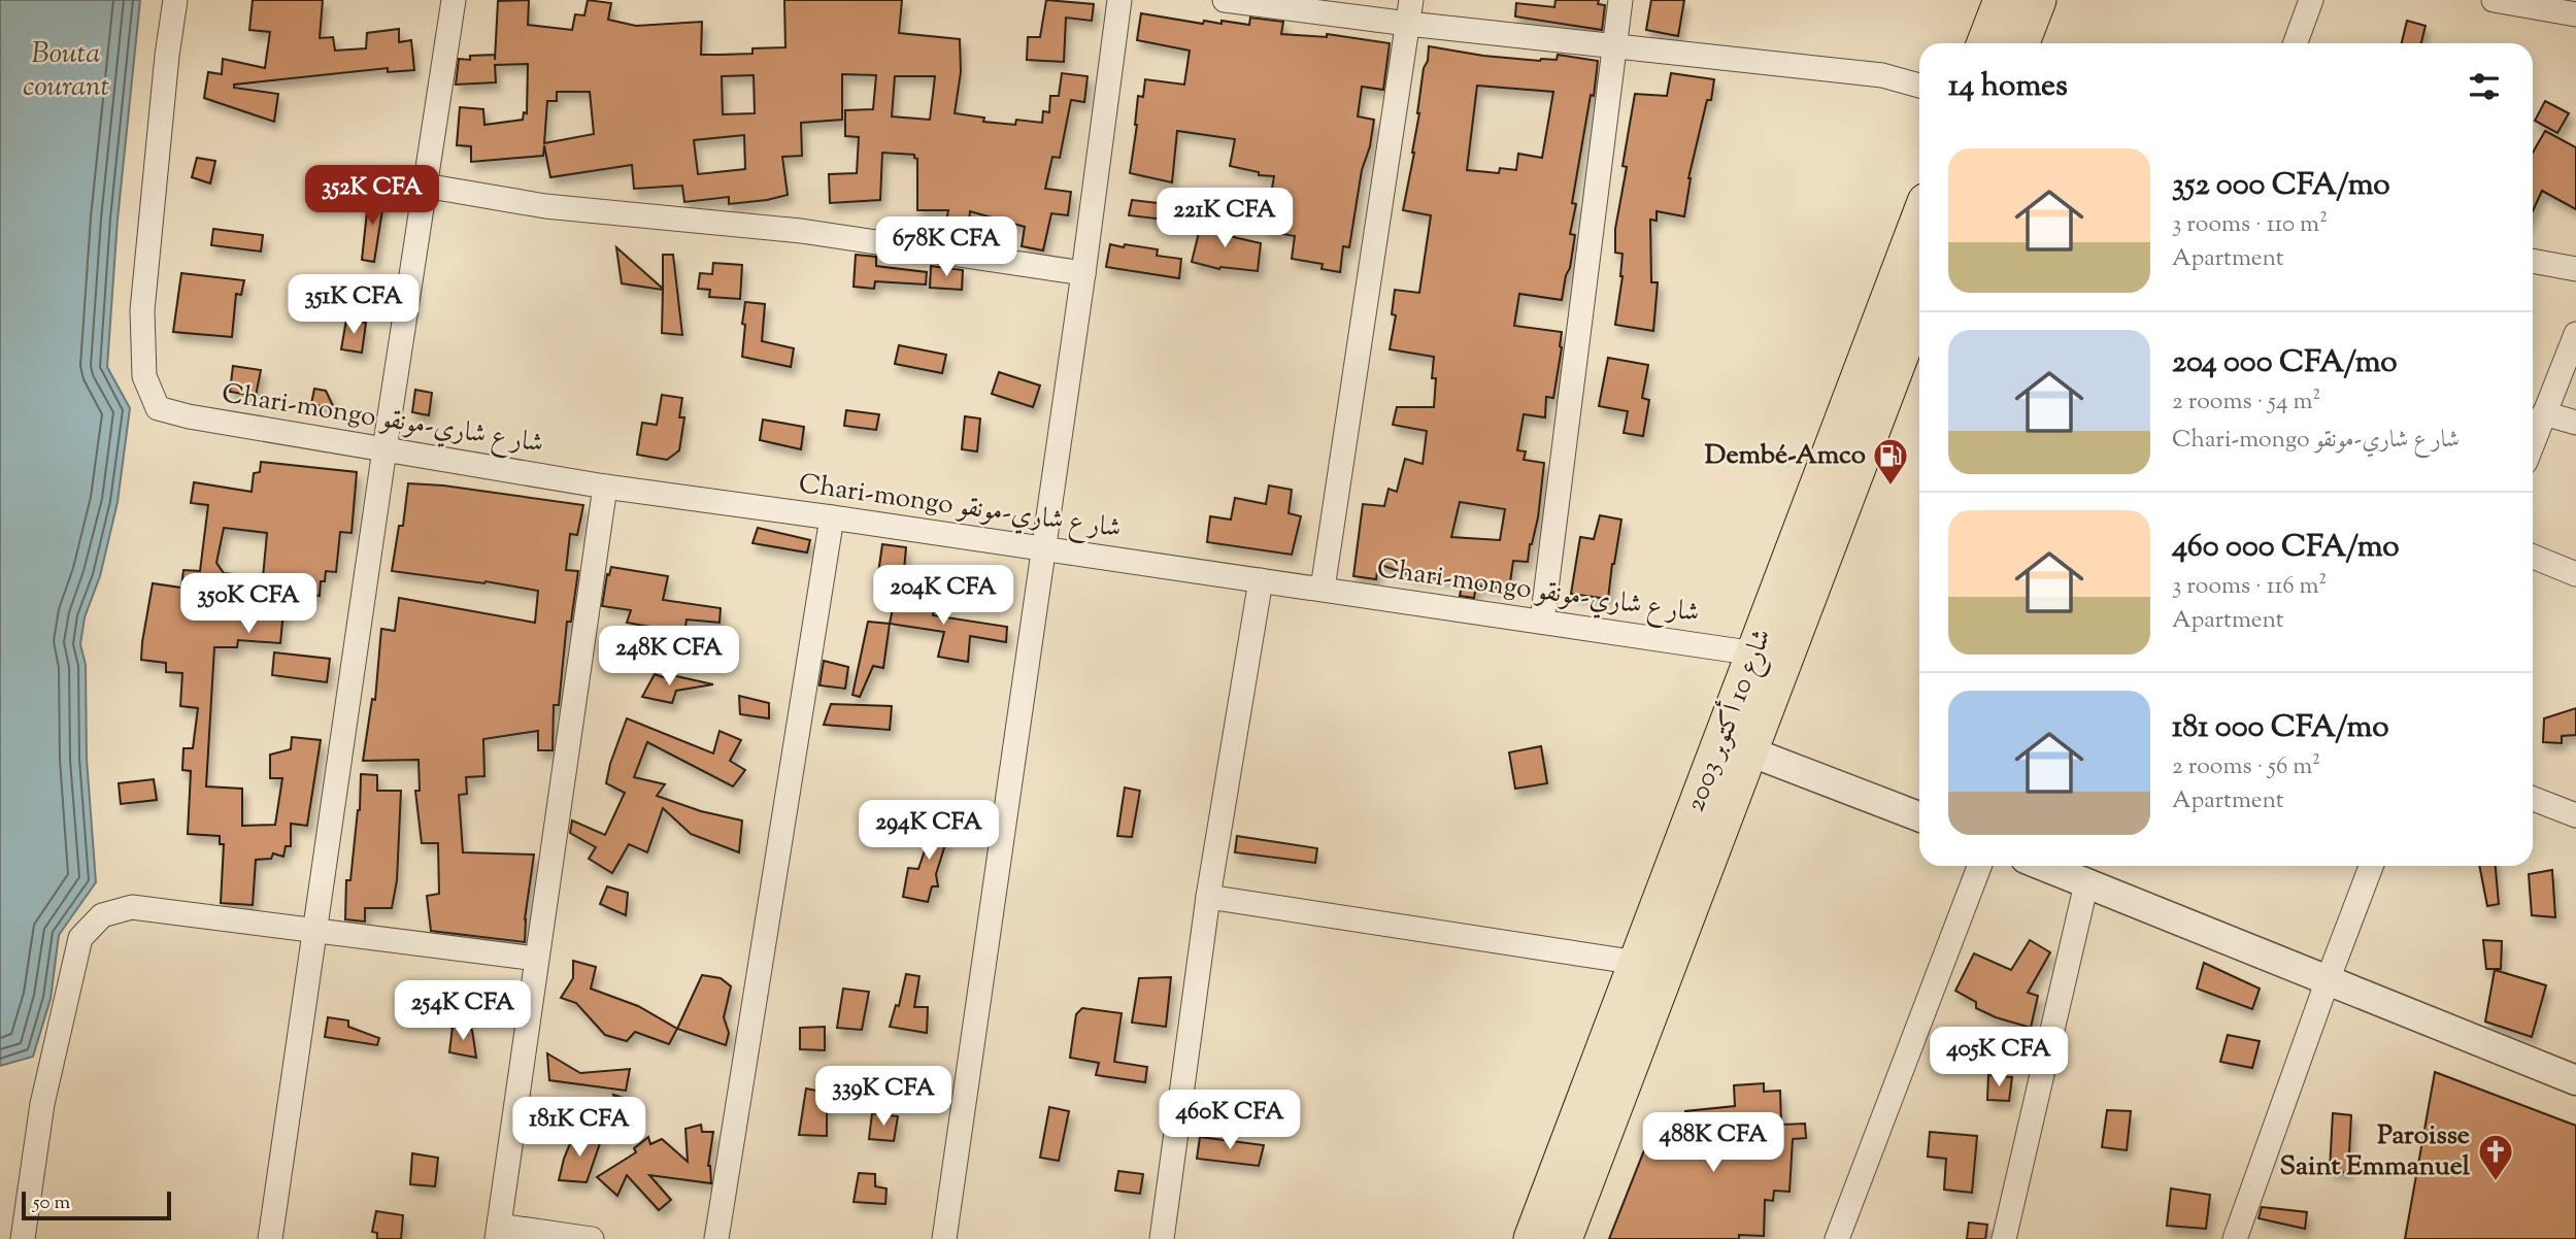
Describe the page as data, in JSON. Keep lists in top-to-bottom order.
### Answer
{
  "streets": {
    "highway": ["شارع 10 أكتوبر 2003"],
    "street": ["Chari-mongo شار ع شاري-مونقو"]
  },
  "crossings": [
    ["Chari-mongo شار ع شاري-مونقو", "شارع 10 أكتوبر 2003"]
  ],
  "water": ["Bouta courant"],
  "places": {
    "fuel station": ["Dembé-Amco"],
    "church": ["Paroisse Saint Emmanuel"]
  },
  "scale_bar": "50 m",
  "page": {
    "heading": "14 homes",
    "list": [
      {
        "name": "352 000 CFA/mo",
        "note": "3 rooms · 110 m² · Apartment"
      },
      {
        "name": "204 000 CFA/mo",
        "note": "2 rooms · 54 m² · Chari-mongo شار ع شاري-مونقو"
      },
      {
        "name": "460 000 CFA/mo",
        "note": "3 rooms · 116 m² · Apartment"
      },
      {
        "name": "181 000 CFA/mo",
        "note": "2 rooms · 56 m² · Apartment"
      }
    ],
    "price": [
      "352K CFA",
      "221K CFA",
      "678K CFA",
      "351K CFA",
      "204K CFA",
      "350K CFA",
      "248K CFA",
      "294K CFA",
      "254K CFA",
      "405K CFA",
      "339K CFA",
      "460K CFA",
      "181K CFA",
      "488K CFA"
    ],
    "scale": "50 m"
  }
}
